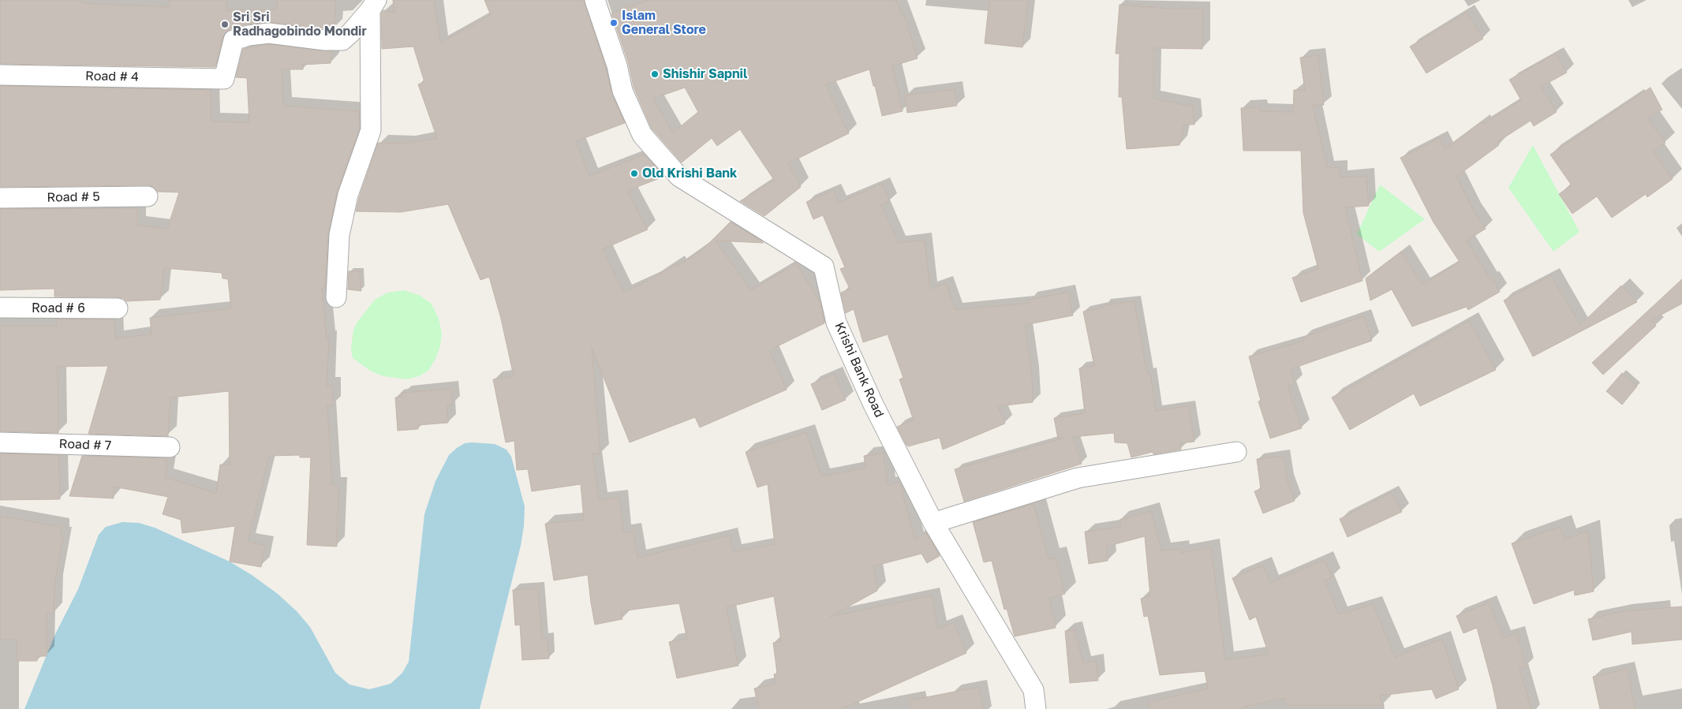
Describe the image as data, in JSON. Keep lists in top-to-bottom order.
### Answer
{
  "streets": {
    "street": [
      "Road # 4",
      "Road # 5",
      "Road # 6",
      "Krishi Bank Road",
      "Road # 7"
    ]
  },
  "places": [
    "Islam General Store",
    "Sri Sri Radhagobindo Mondir",
    "Shishir Sapnil",
    "Old Krishi Bank"
  ]
}
